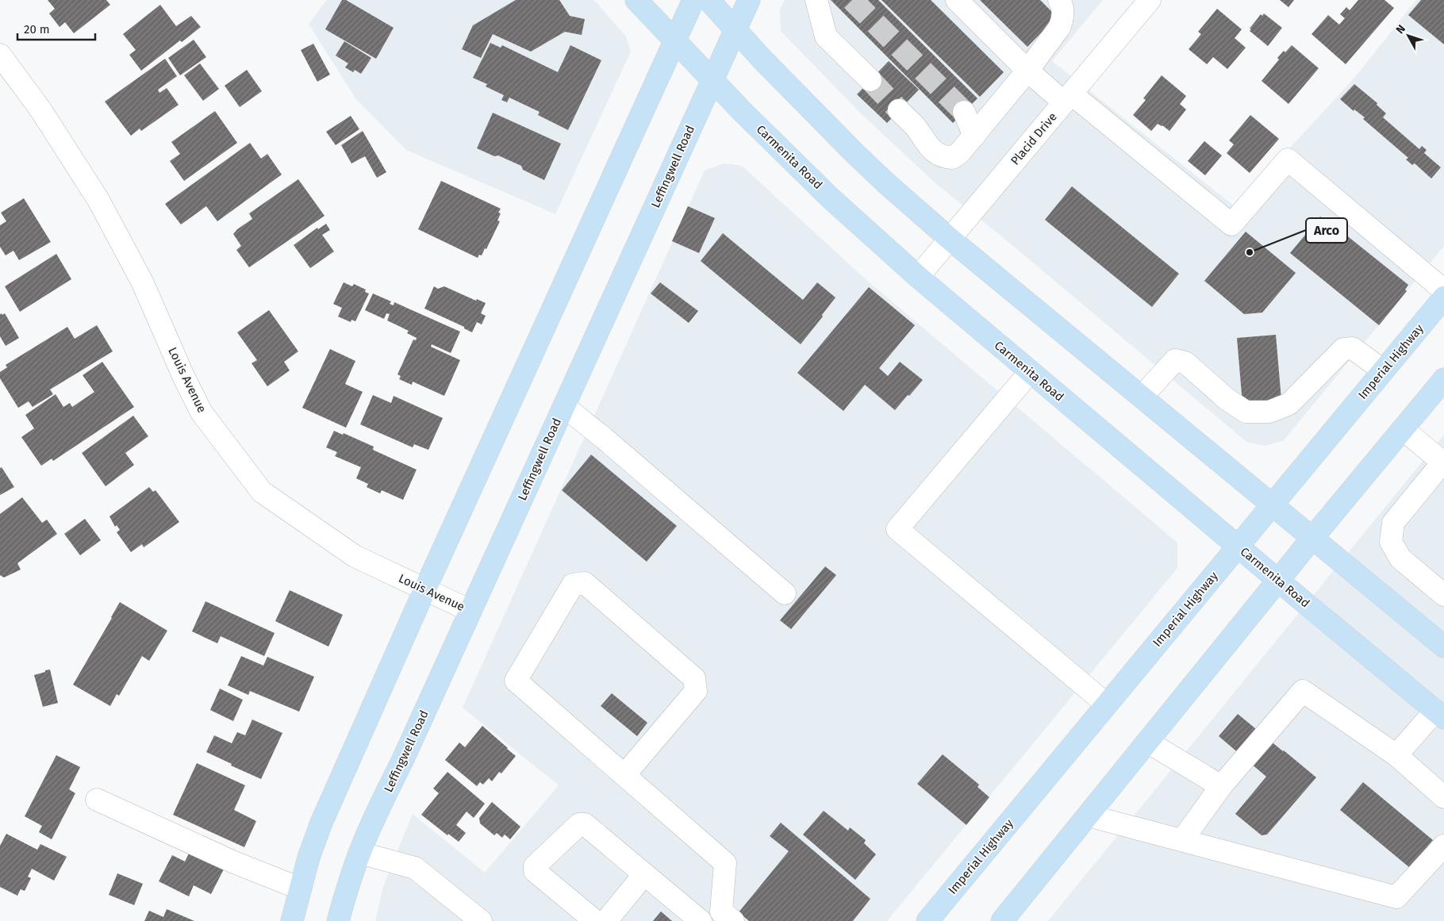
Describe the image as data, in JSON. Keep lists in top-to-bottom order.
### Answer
{
  "streets": {
    "main road": ["Carmenita Road", "Leffingwell Road", "Imperial Highway"],
    "street": ["Placid Drive", "Louis Avenue"]
  },
  "crossings": [
    ["Placid Drive", "Carmenita Road"],
    ["Carmenita Road", "Leffingwell Road"],
    ["Carmenita Road", "Imperial Highway"],
    ["Leffingwell Road", "Louis Avenue"]
  ],
  "places": ["Arco"],
  "scale_bar": "20 m",
  "north": "top left"
}
